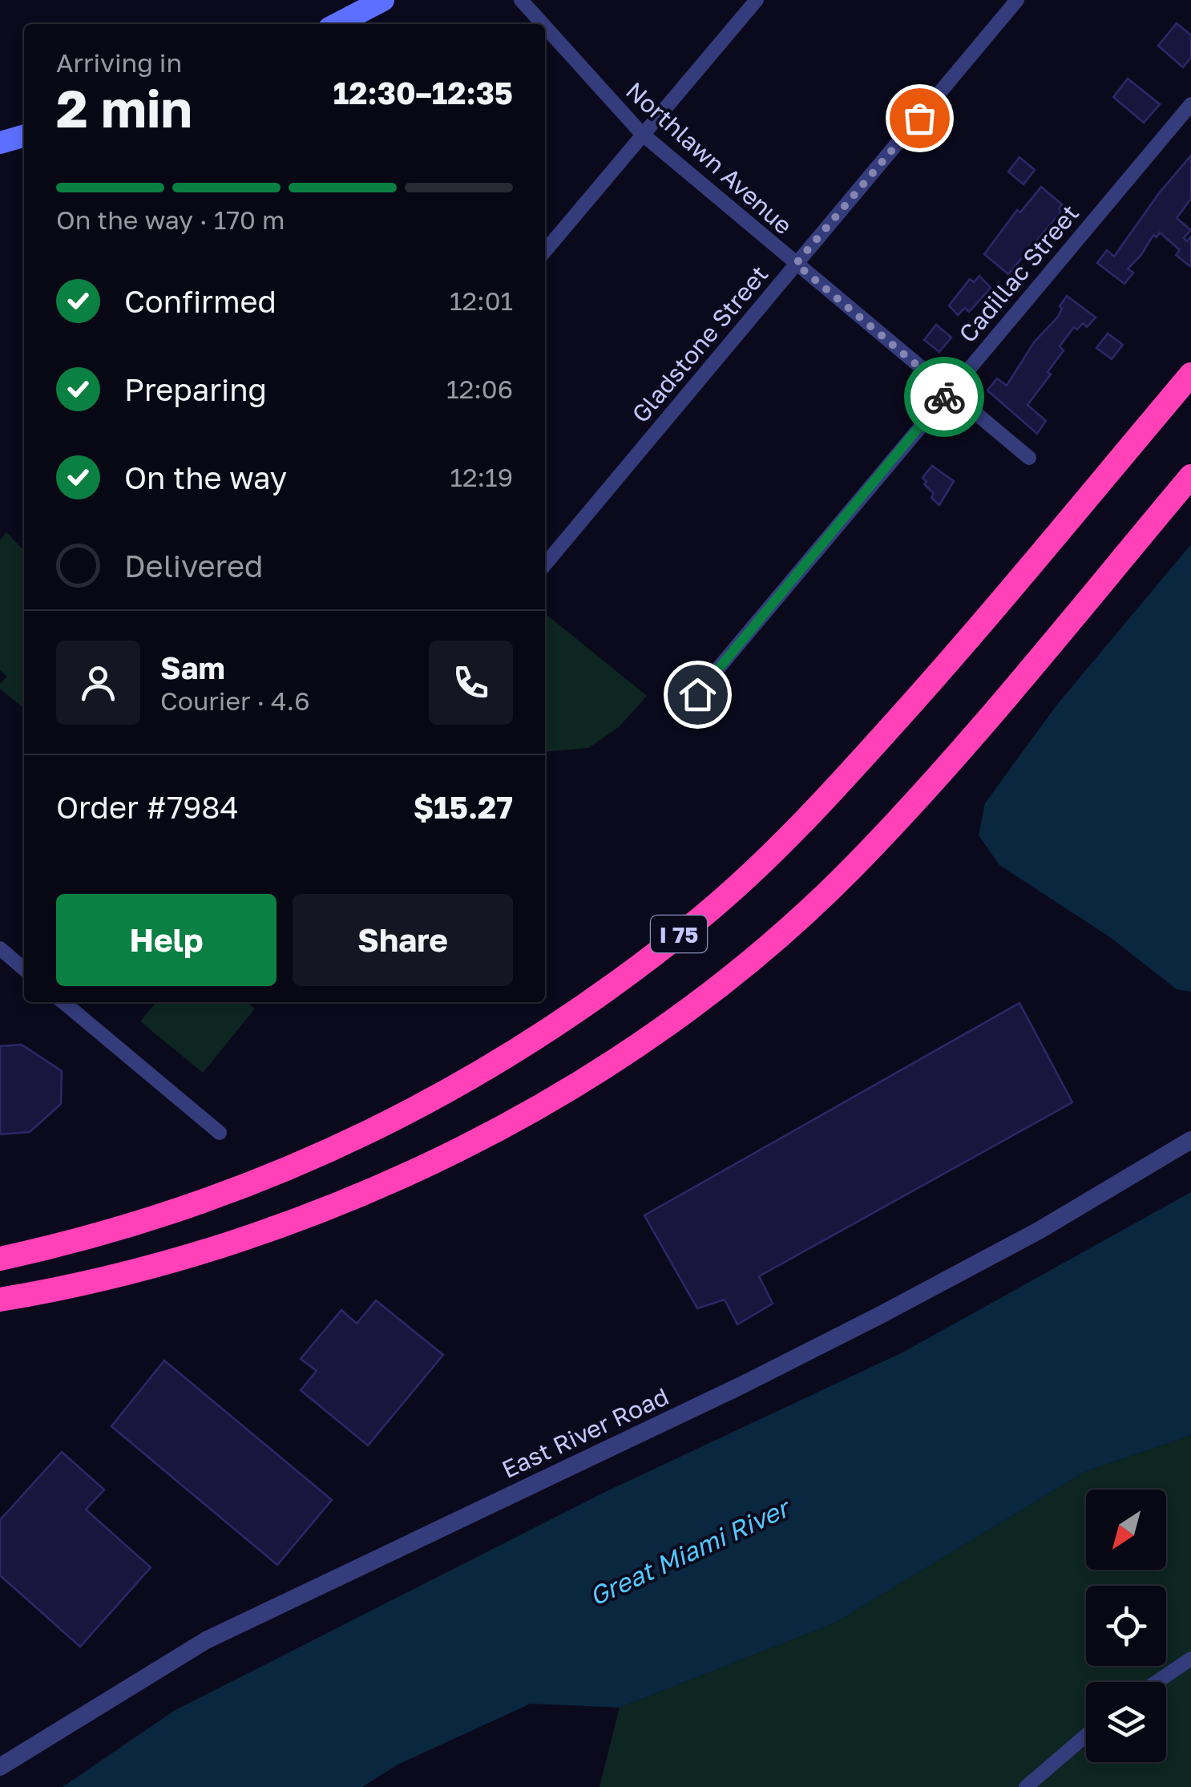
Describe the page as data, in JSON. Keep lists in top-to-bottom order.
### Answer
{
  "streets": {
    "highway": ["I 75"],
    "street": [
      "Northlawn Avenue",
      "Cadillac Street",
      "Gladstone Street",
      "East River Road"
    ]
  },
  "crossings": [
    ["Northlawn Avenue", "Cadillac Street"],
    ["Northlawn Avenue", "Gladstone Street"]
  ],
  "water": ["Great Miami River"],
  "north": "bottom left",
  "page": {
    "heading": ["2 min", "Arriving in", "12:30–12:35"],
    "panel": [
      "Sam",
      "Courier · 4.6",
      "Order #7984",
      "$15.27"
    ],
    "bar": "On the way · 170 m",
    "list": [
      ["Confirmed", "12:01"],
      ["Preparing", "12:06"],
      ["On the way", "12:19"],
      "Delivered"
    ],
    "buttons": ["Help", "Share"]
  }
}
